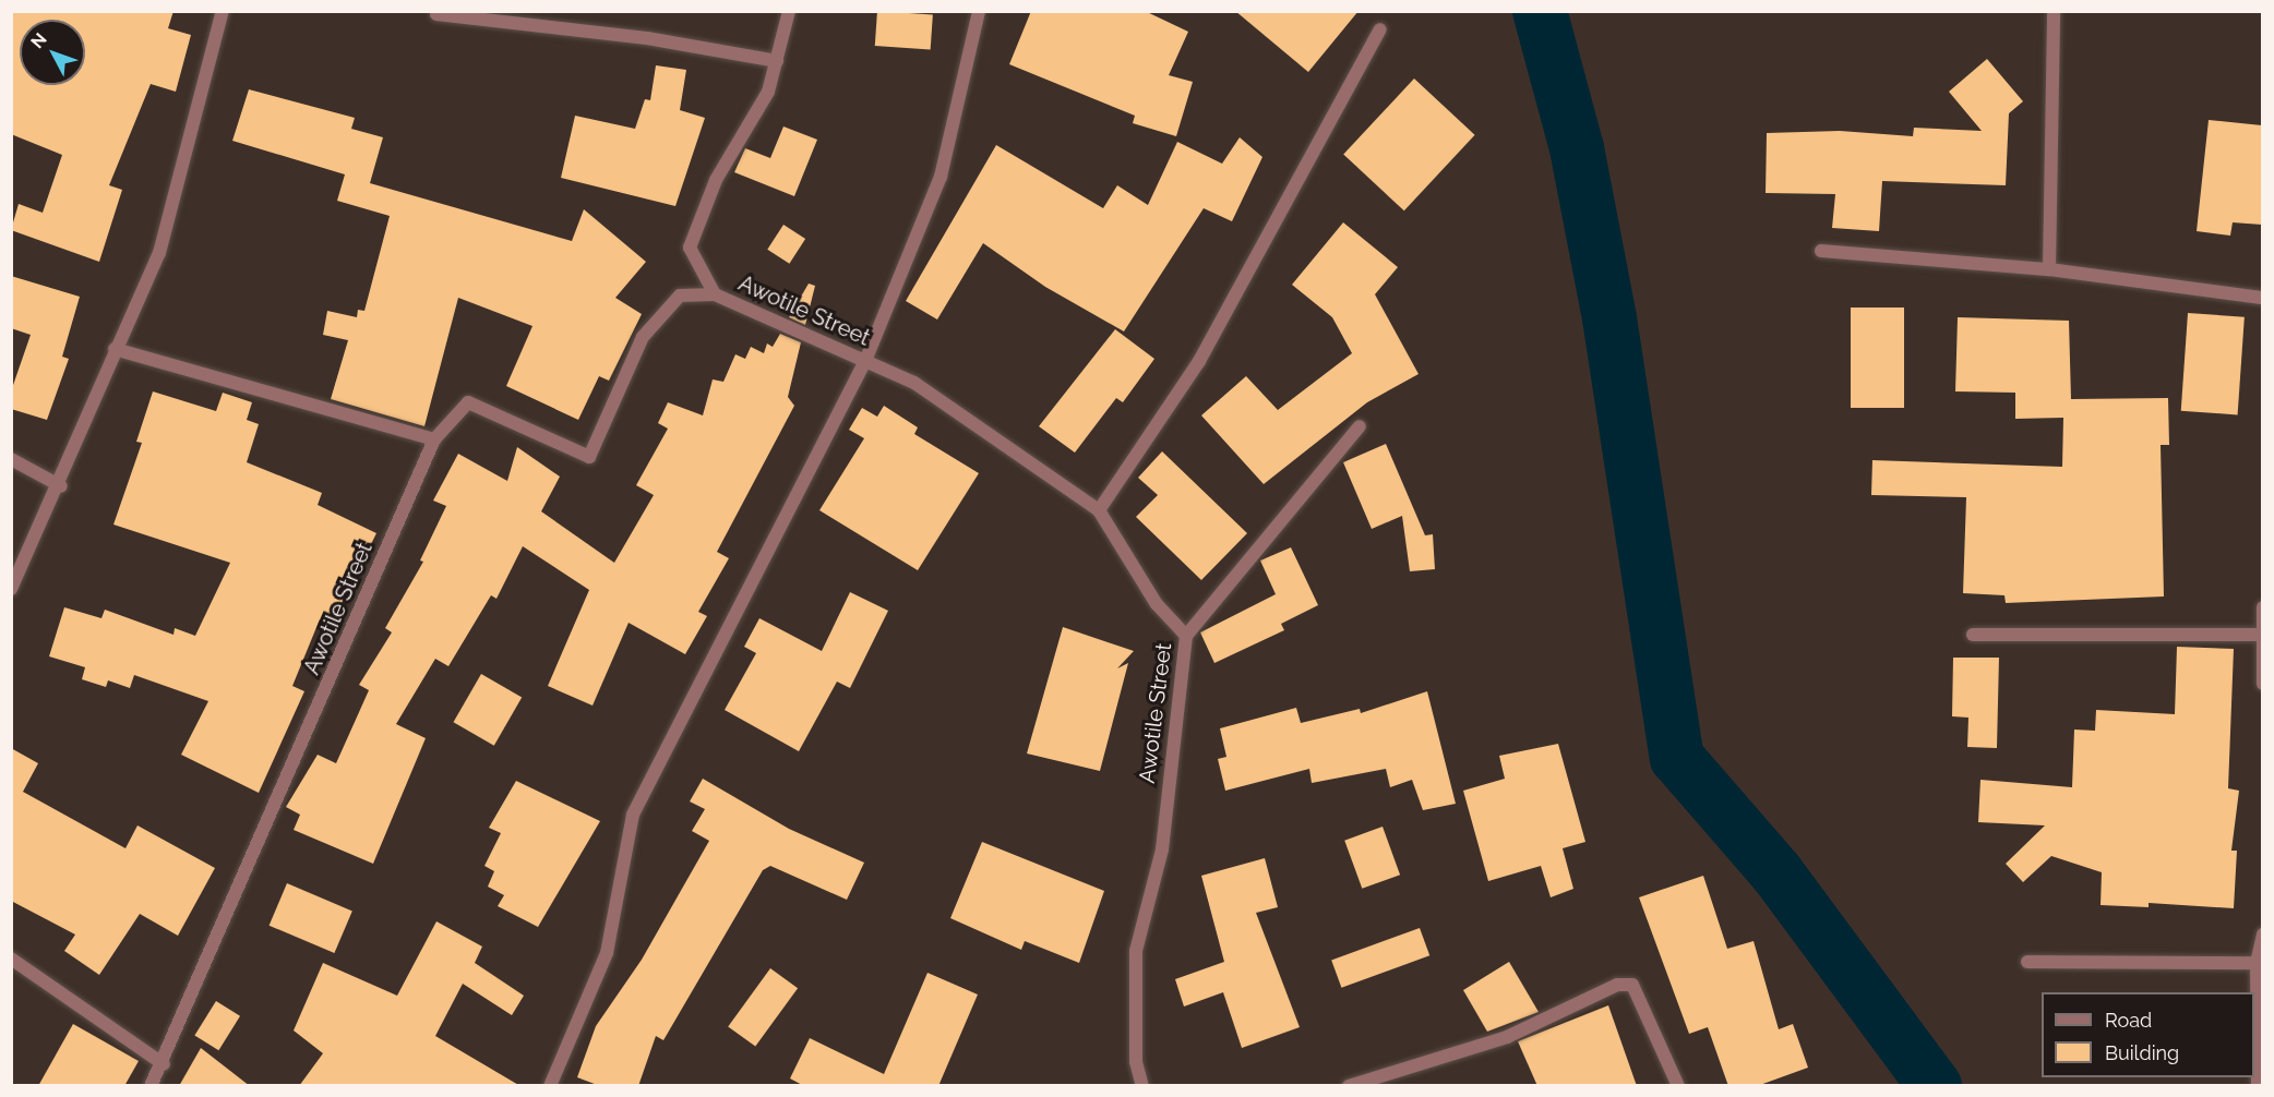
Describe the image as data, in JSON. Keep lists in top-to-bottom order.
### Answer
{
  "streets": {
    "street": ["Awotile Street"]
  },
  "legend": ["Road", "Building"],
  "north": "top left"
}
